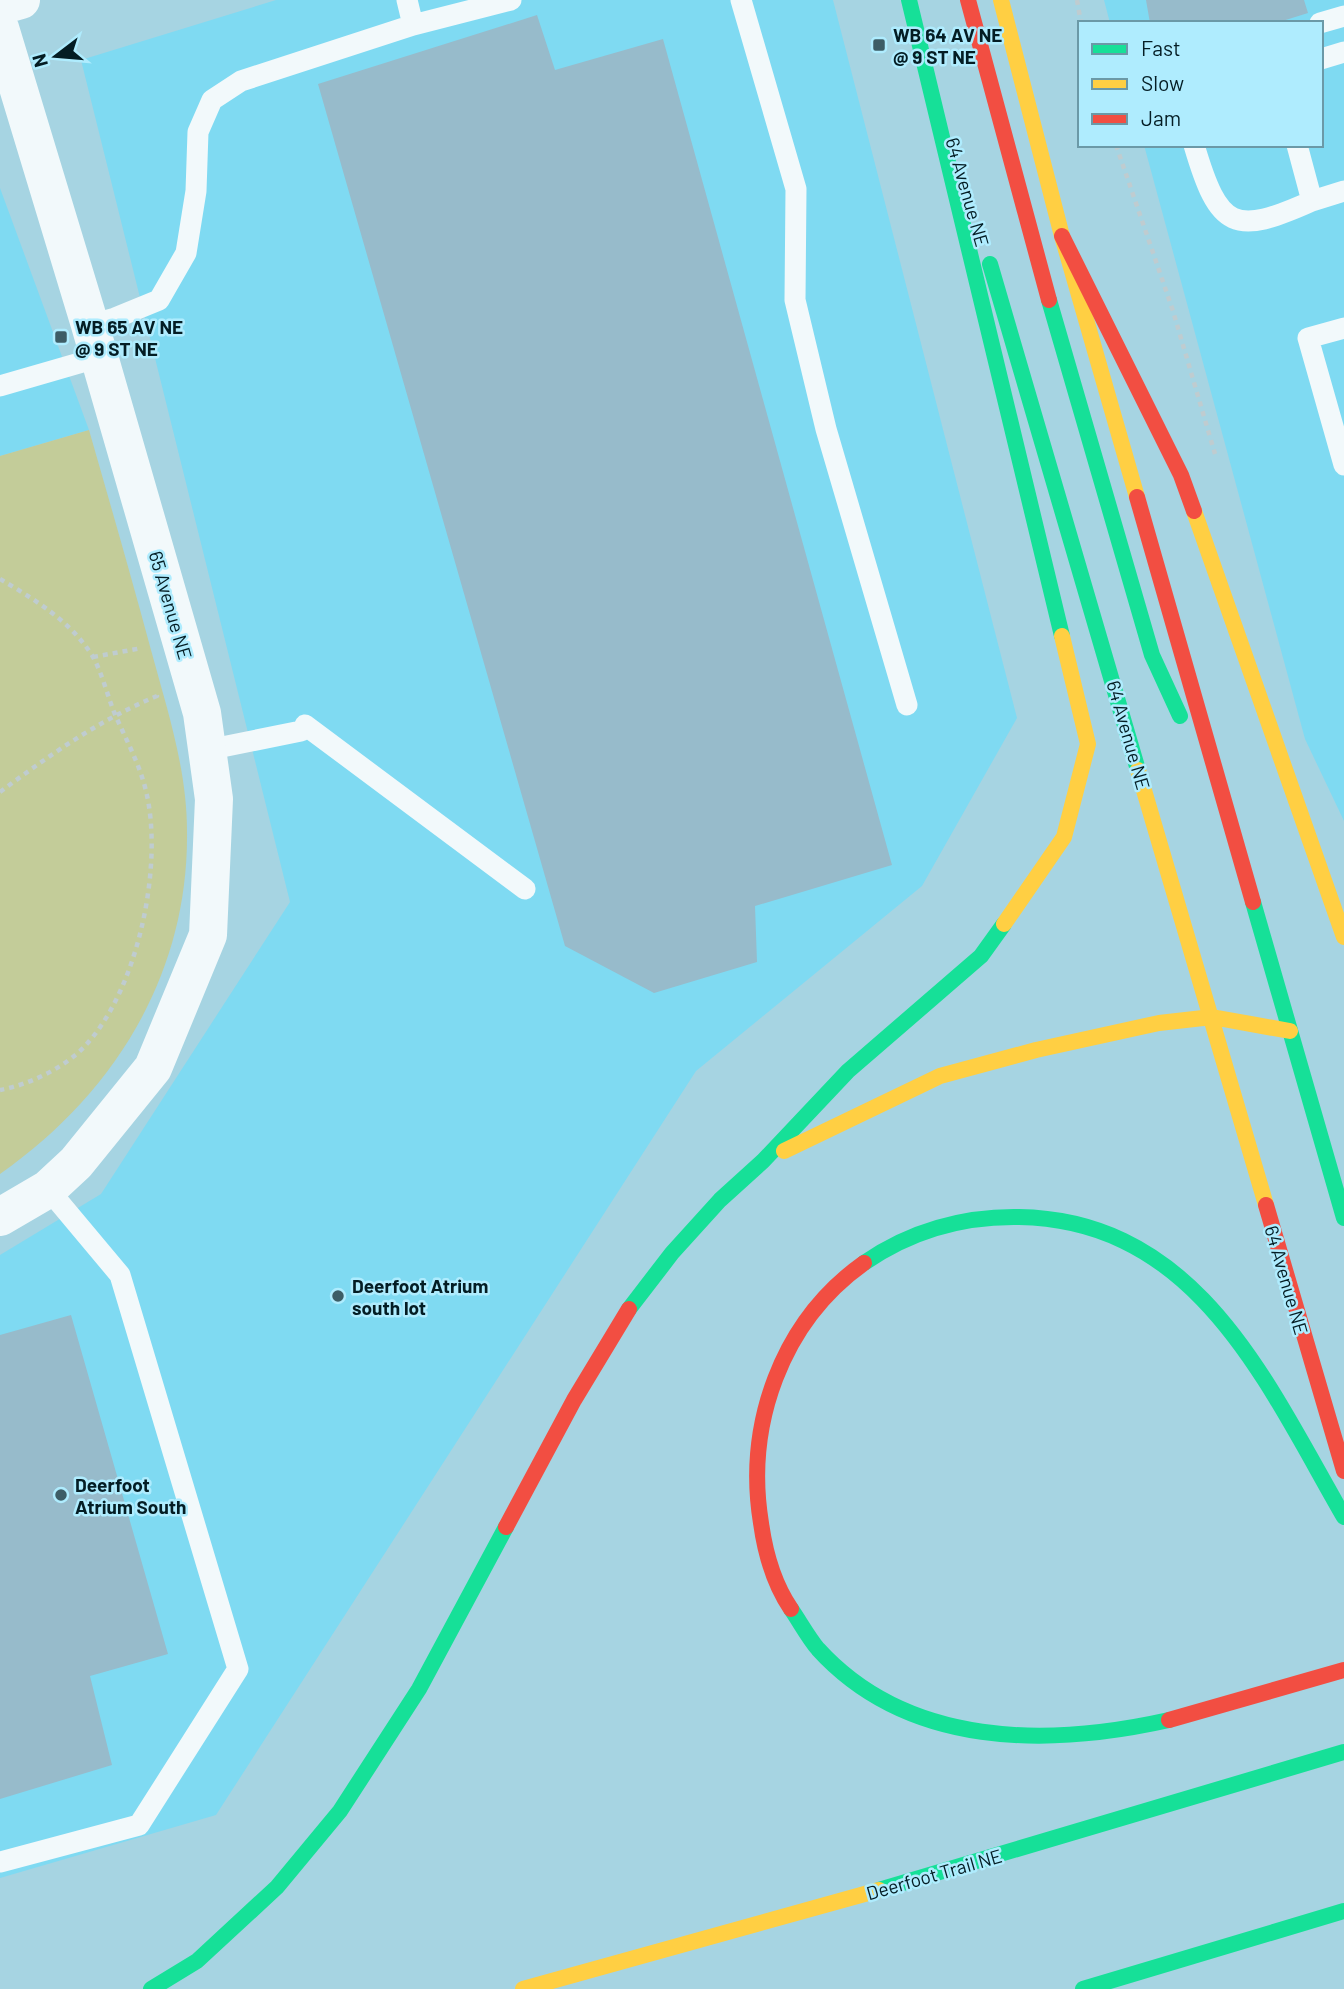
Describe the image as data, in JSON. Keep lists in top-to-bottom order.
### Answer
{
  "streets": {
    "main road": ["64 Avenue NE", "Deerfoot Trail NE"],
    "street": ["65 Avenue NE"]
  },
  "places": {
    "transit": ["WB 64 AV NE @ 9 ST NE", "WB 65 AV NE @ 9 ST NE"],
    "other": ["Deerfoot Atrium south lot", "Deerfoot Atrium South"]
  },
  "legend": ["Fast", "Slow", "Jam"],
  "north": "left"
}
